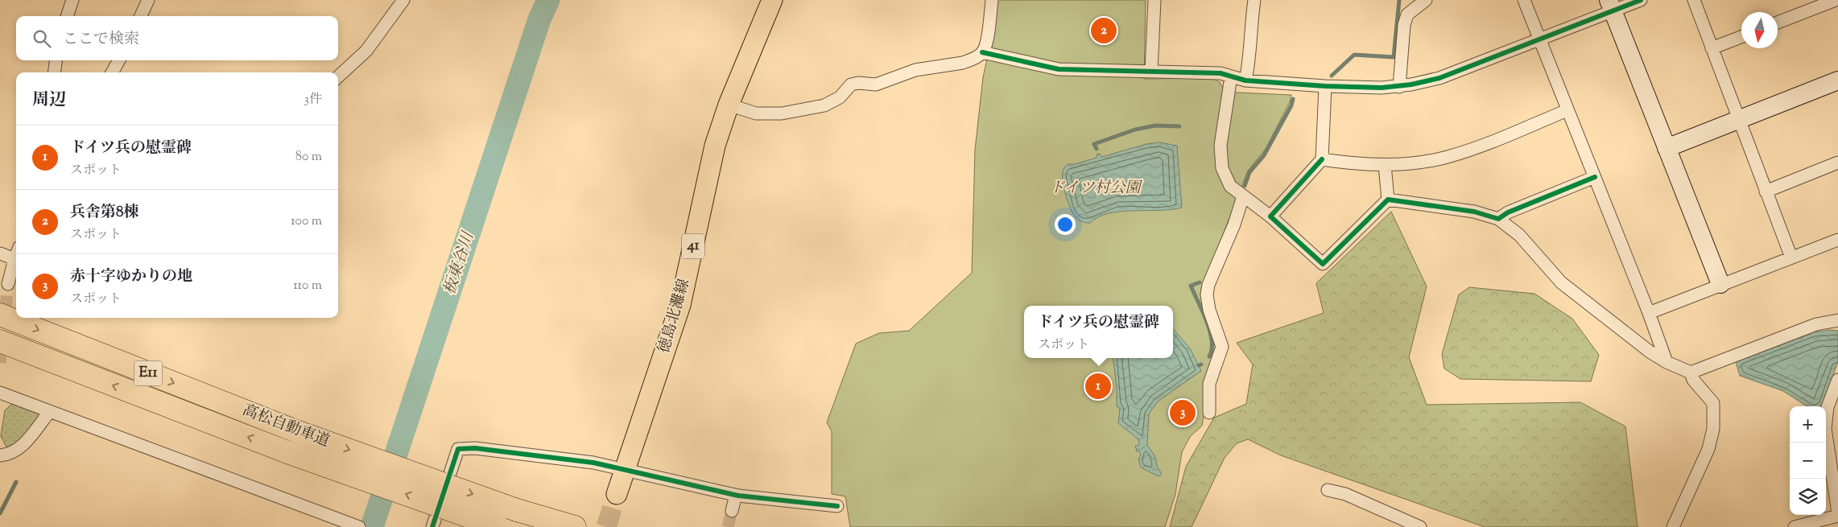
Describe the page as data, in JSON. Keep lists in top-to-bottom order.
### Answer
{
  "streets": {
    "highway": ["E11", "高松自動車道"],
    "main road": ["41", "徳島北灘線"]
  },
  "water": ["板東谷川"],
  "parks": ["ドイツ村公園"],
  "north": "bottom",
  "page": {
    "pins": ["2", "1", "3"],
    "search": "ここで検索",
    "heading": ["周辺", "3件"],
    "list": [
      {
        "mark": "1",
        "name": "ドイツ兵の慰霊碑",
        "note": "スポット",
        "value": "80 m"
      },
      {
        "mark": "2",
        "name": "兵舎第8棟",
        "note": "スポット",
        "value": "100 m"
      },
      {
        "mark": "3",
        "name": "赤十字ゆかりの地",
        "note": "スポット",
        "value": "110 m"
      }
    ],
    "popup": ["ドイツ兵の慰霊碑", "スポット"],
    "map_buttons": ["+", "−"]
  }
}
